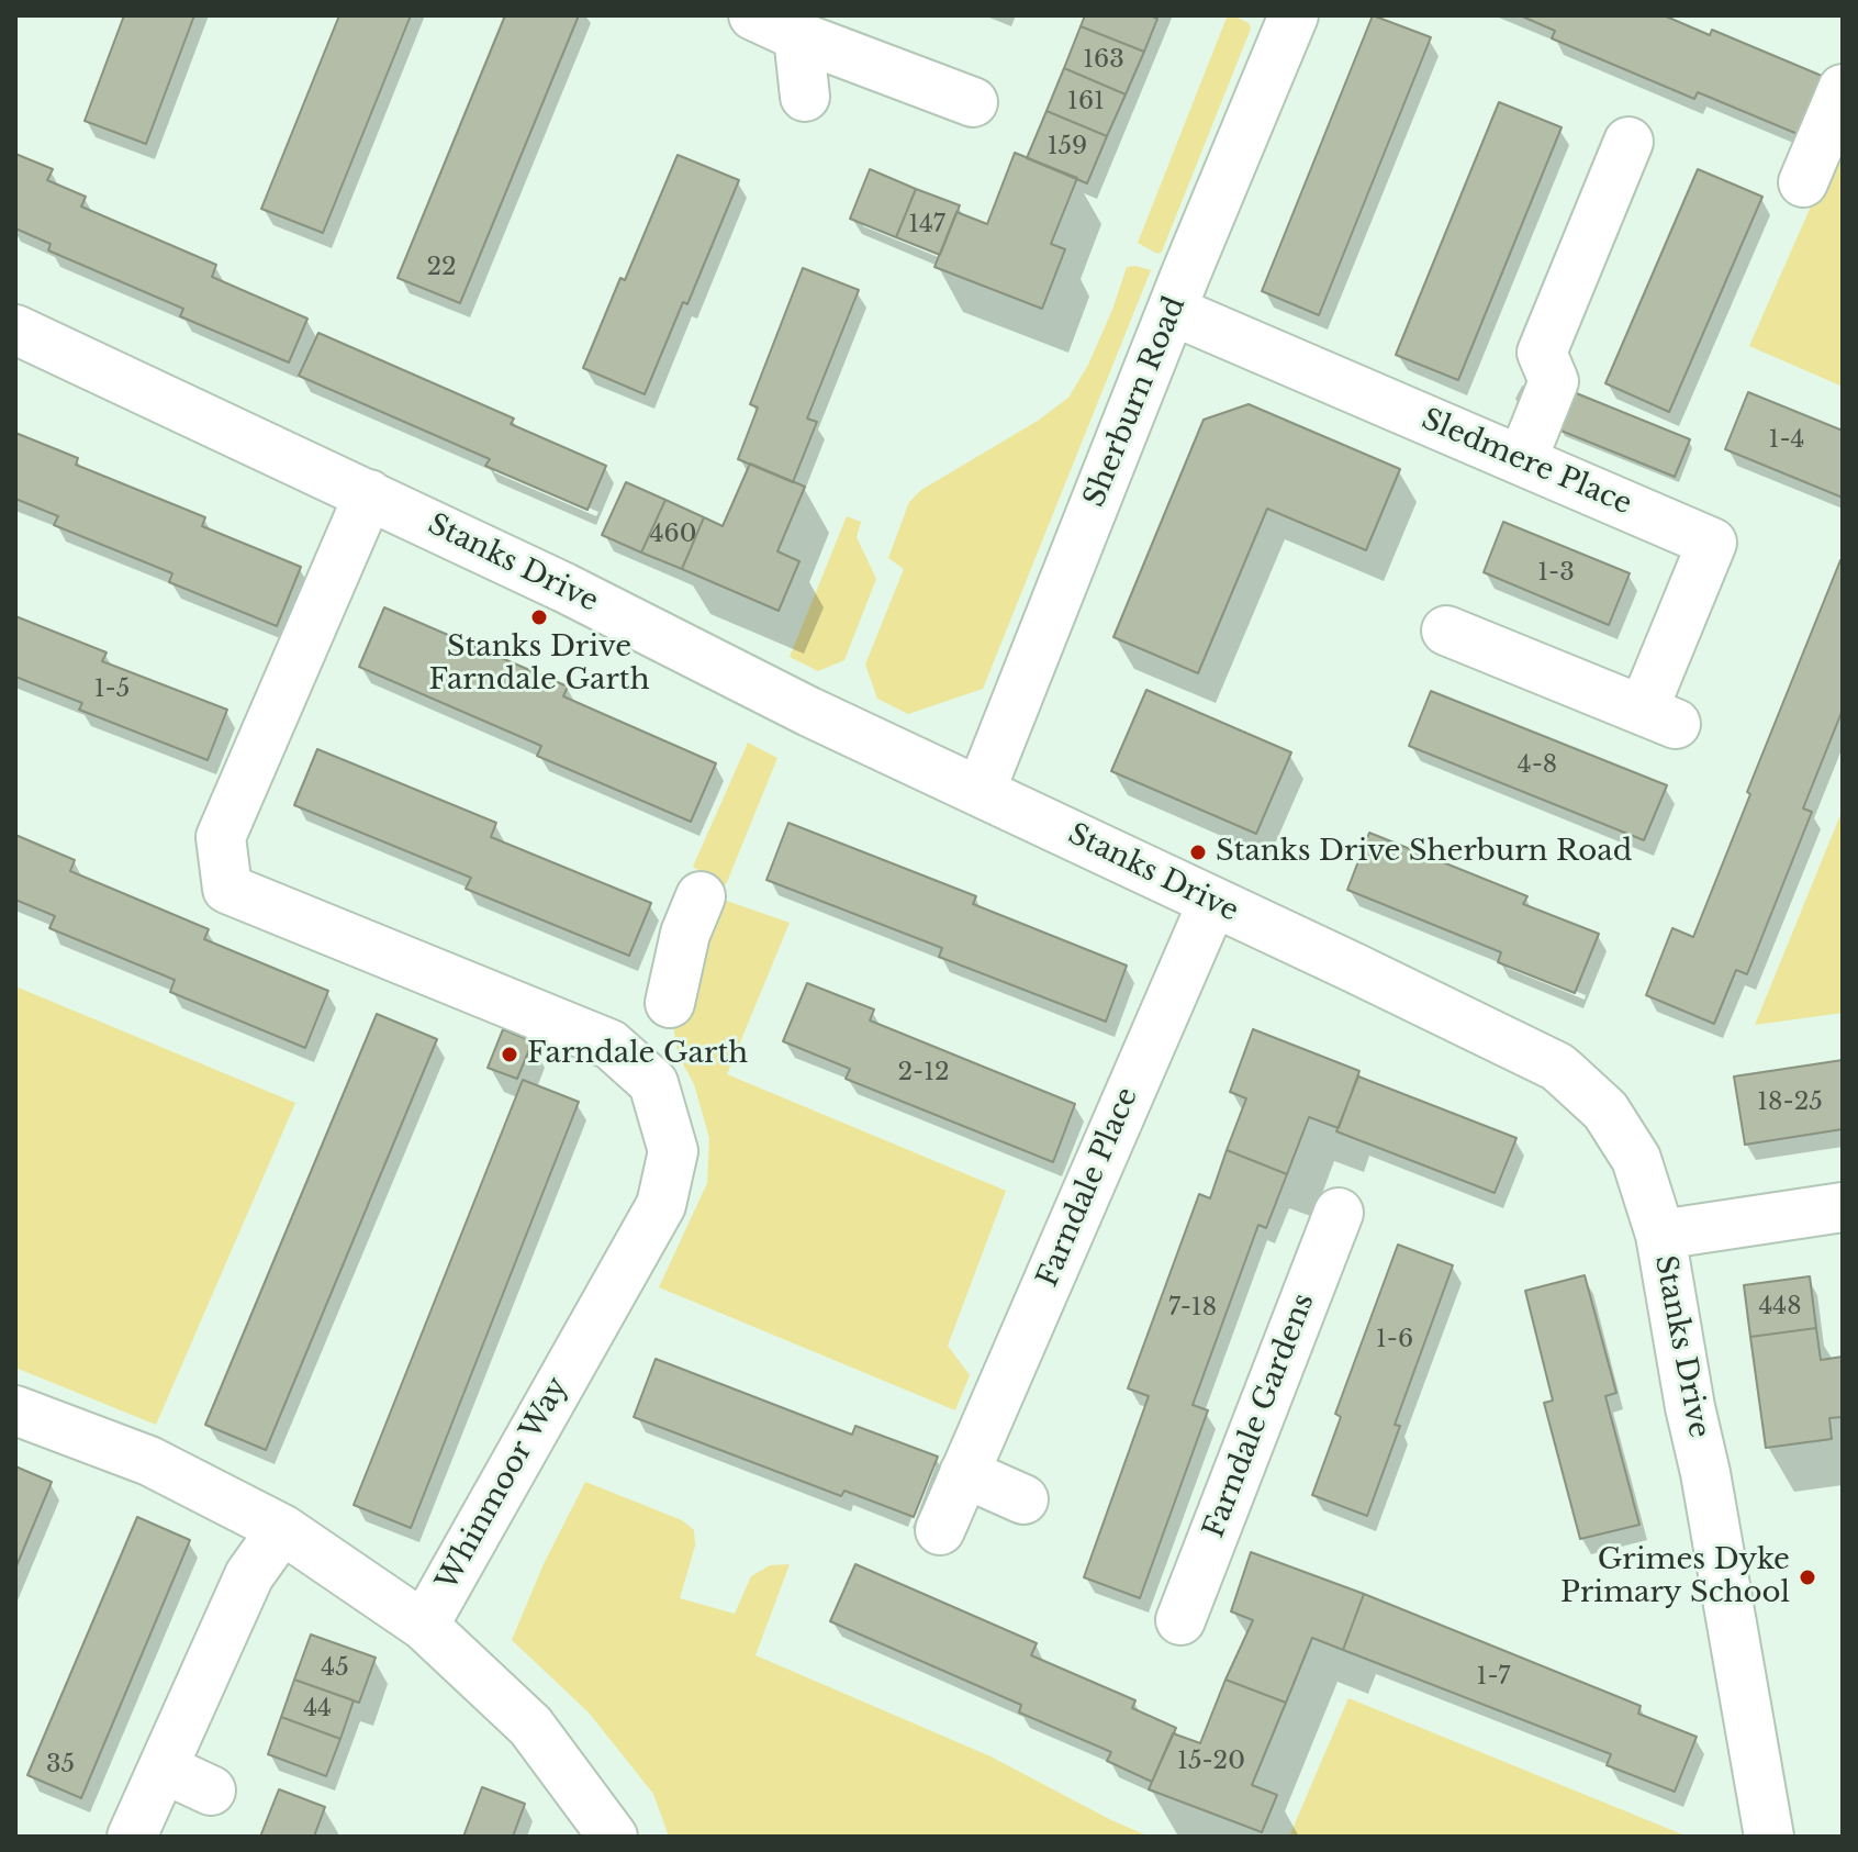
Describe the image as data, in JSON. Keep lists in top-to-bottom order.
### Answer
{
  "streets": {
    "street": [
      "Sherburn Road",
      "Sledmere Place",
      "Stanks Drive",
      "Farndale Place",
      "Farndale Gardens",
      "Whinmoor Way"
    ]
  },
  "crossings": [
    ["Sherburn Road", "Sledmere Place"],
    ["Sherburn Road", "Stanks Drive"],
    ["Stanks Drive", "Farndale Place"],
    ["Stanks Drive", "Whinmoor Way"]
  ],
  "places": [
    "Stanks Drive Farndale Garth",
    "Stanks Drive Sherburn Road",
    "Farndale Garth",
    "Grimes Dyke Primary School"
  ],
  "house_numbers": [
    "163",
    "161",
    "159",
    "147",
    "22",
    "1-4",
    "460",
    "1-3",
    "1-5",
    "4-8",
    "2-12",
    "18-25",
    "448",
    "7-18",
    "1-6",
    "45",
    "1-7",
    "44",
    "15-20",
    "35"
  ]
}
